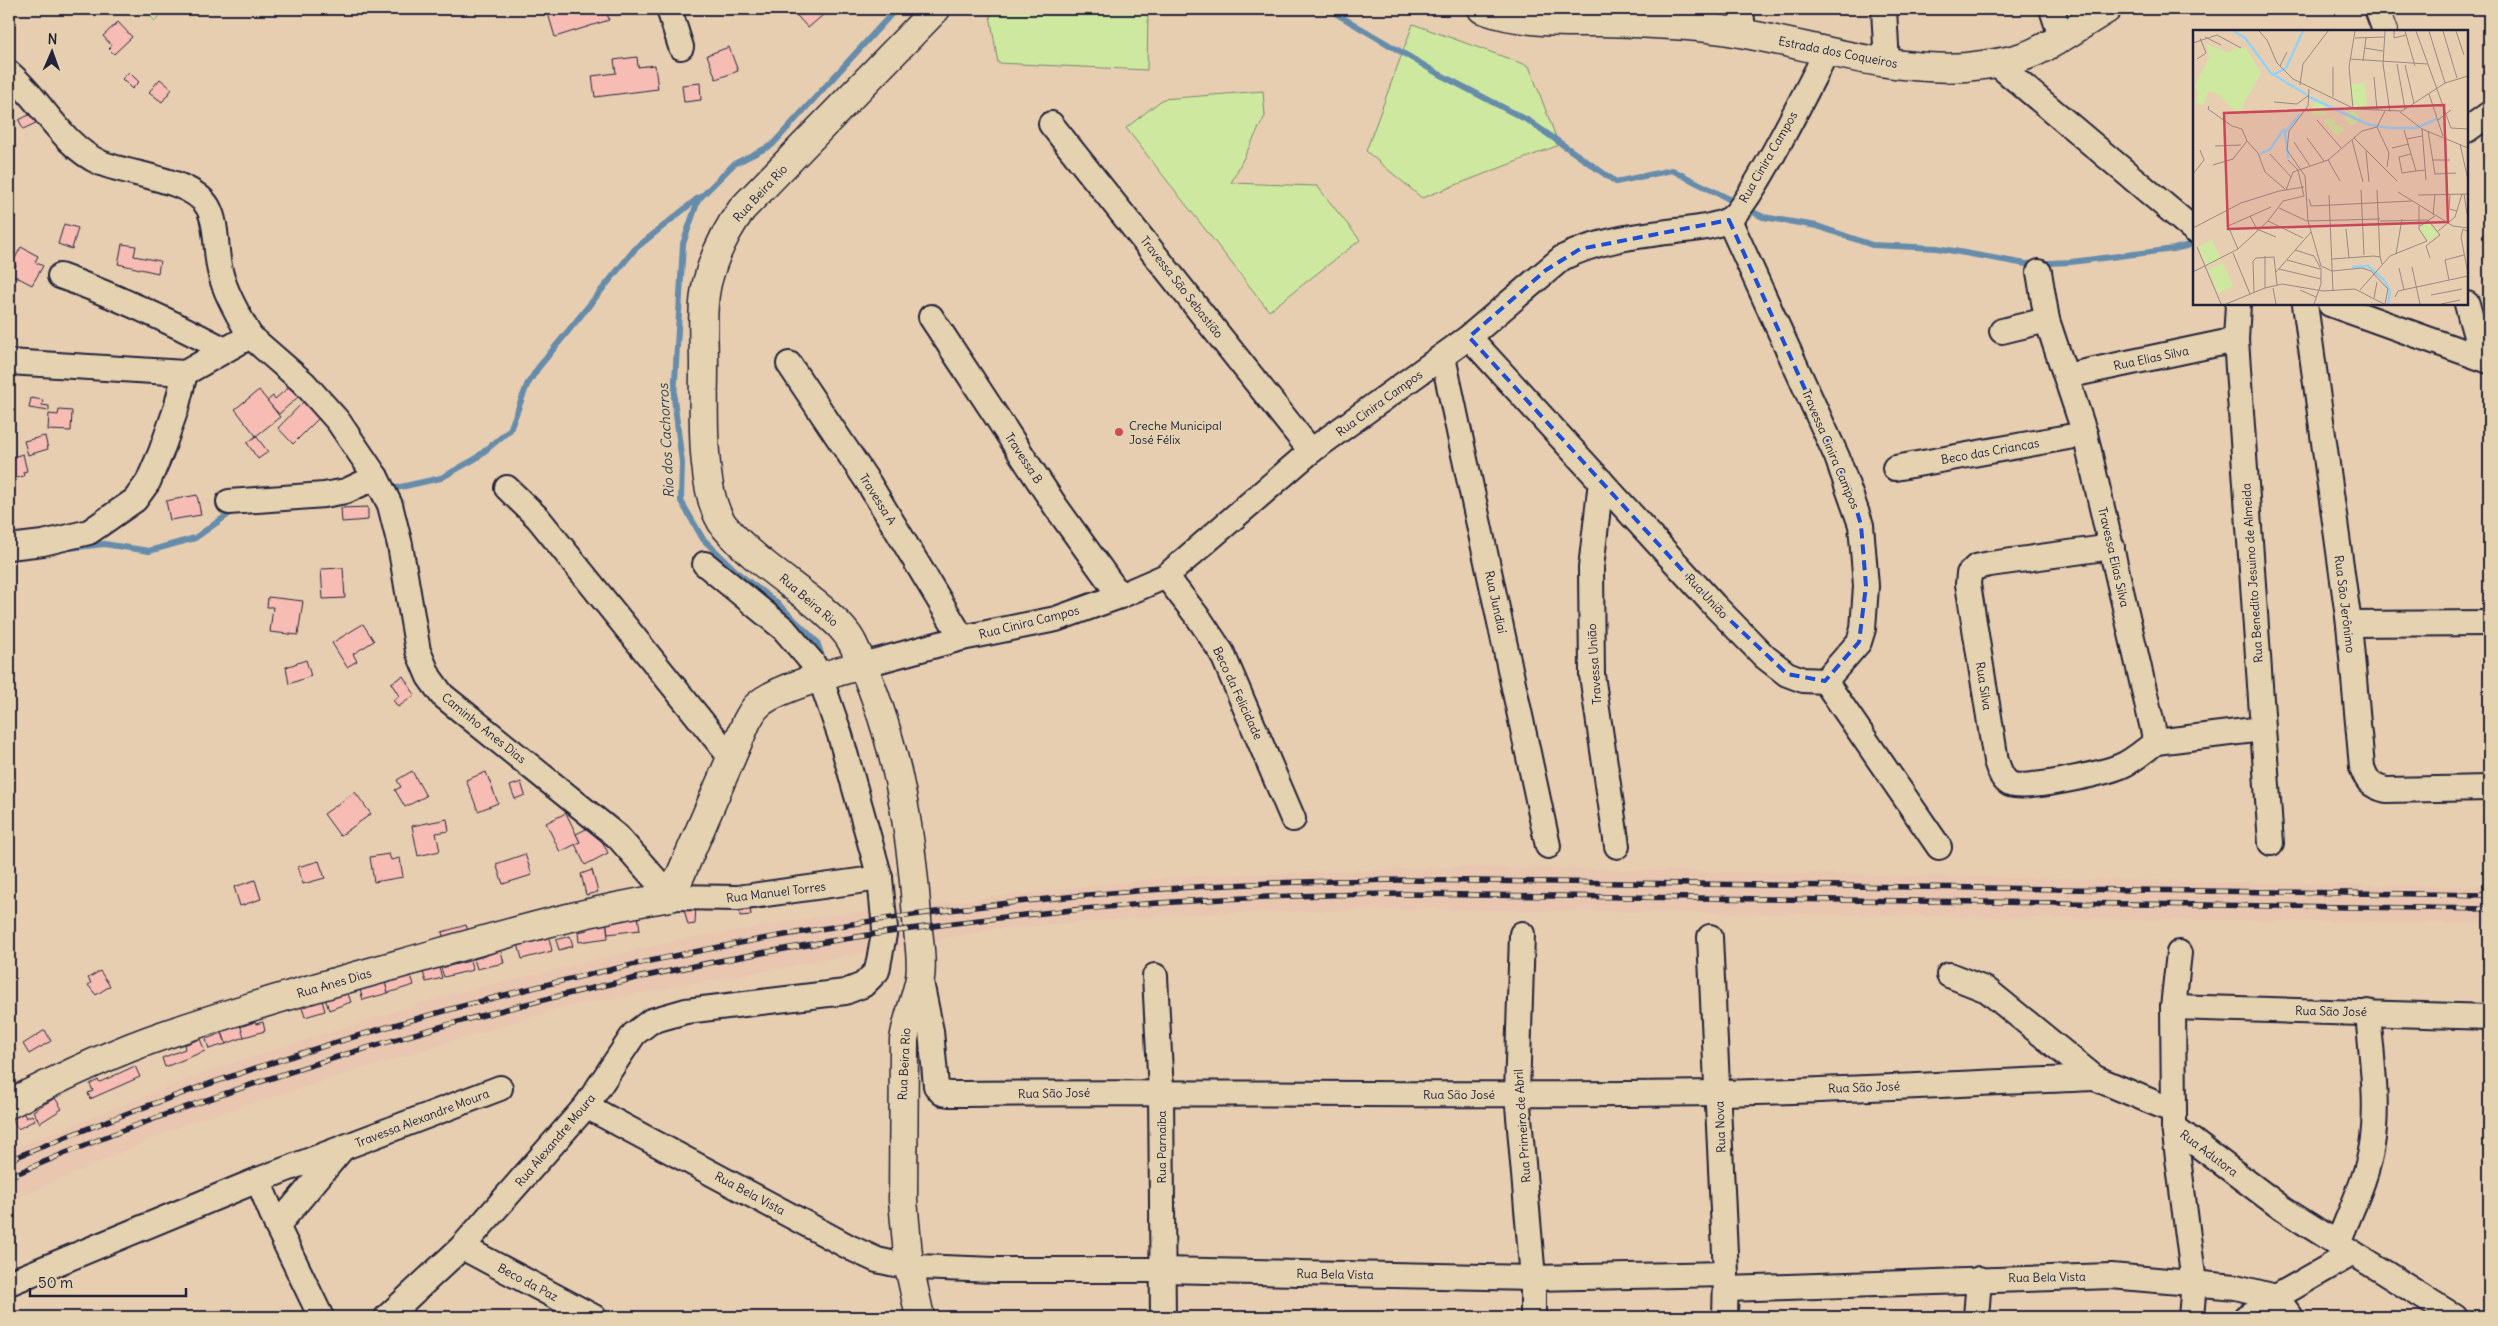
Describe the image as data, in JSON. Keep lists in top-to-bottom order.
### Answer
{
  "streets": {
    "street": [
      "Estrada dos Coqueiros",
      "Rua Cinira Campos",
      "Rua Beira Rio",
      "Travessa São Sebastião",
      "Rua Elias Silva",
      "Travessa Cinira Campos",
      "Beco das Criancas",
      "Travessa B",
      "Travessa A",
      "Travessa Elias Silva",
      "Rua Benedito Jesuino de Almeida",
      "Rua União",
      "Rua Jundiaí",
      "Rua São Jerônimo",
      "Travessa União",
      "Rua Silva",
      "Beco da Felicidade",
      "Caminho Anes Dias",
      "Rua Manuel Torres",
      "Rua Anes Dias",
      "Rua São José",
      "Travessa Alexandre Moura",
      "Rua Primeiro de Abril",
      "Rua Nova",
      "Rua Alexandre Moura",
      "Rua Parnaíba",
      "Rua Adutora",
      "Rua Bela Vista",
      "Beco da Paz"
    ]
  },
  "crossings": [
    ["Estrada dos Coqueiros", "Rua Cinira Campos"],
    ["Rua Cinira Campos", "Rua Beira Rio"],
    ["Rua Cinira Campos", "Travessa São Sebastião"],
    ["Rua Cinira Campos", "Travessa Cinira Campos"],
    ["Rua Cinira Campos", "Travessa B"],
    ["Rua Cinira Campos", "Travessa A"],
    ["Rua Cinira Campos", "Rua União"],
    ["Rua Cinira Campos", "Rua Jundiaí"],
    ["Rua Cinira Campos", "Beco da Felicidade"],
    ["Rua Beira Rio", "Rua São José"],
    ["Rua Beira Rio", "Rua Bela Vista"],
    ["Rua Elias Silva", "Travessa Elias Silva"],
    ["Rua Elias Silva", "Rua Benedito Jesuino de Almeida"],
    ["Travessa Cinira Campos", "Rua União"],
    ["Beco das Criancas", "Travessa Elias Silva"],
    ["Travessa Elias Silva", "Rua Silva"],
    ["Rua União", "Travessa União"],
    ["Caminho Anes Dias", "Rua Manuel Torres"],
    ["Caminho Anes Dias", "Rua Anes Dias"],
    ["Rua Manuel Torres", "Rua Anes Dias"],
    ["Rua Manuel Torres", "Rua Alexandre Moura"],
    ["Rua São José", "Rua Primeiro de Abril"],
    ["Rua São José", "Rua Nova"],
    ["Rua São José", "Rua Parnaíba"],
    ["Rua São José", "Rua Adutora"],
    ["Rua Primeiro de Abril", "Rua Bela Vista"],
    ["Rua Nova", "Rua Bela Vista"],
    ["Rua Alexandre Moura", "Rua Bela Vista"],
    ["Rua Alexandre Moura", "Beco da Paz"],
    ["Rua Parnaíba", "Rua Bela Vista"]
  ],
  "water": ["Rio dos Cachorros"],
  "places": ["Creche Municipal José Félix"],
  "scale_bar": "50 m",
  "north": "top"
}
